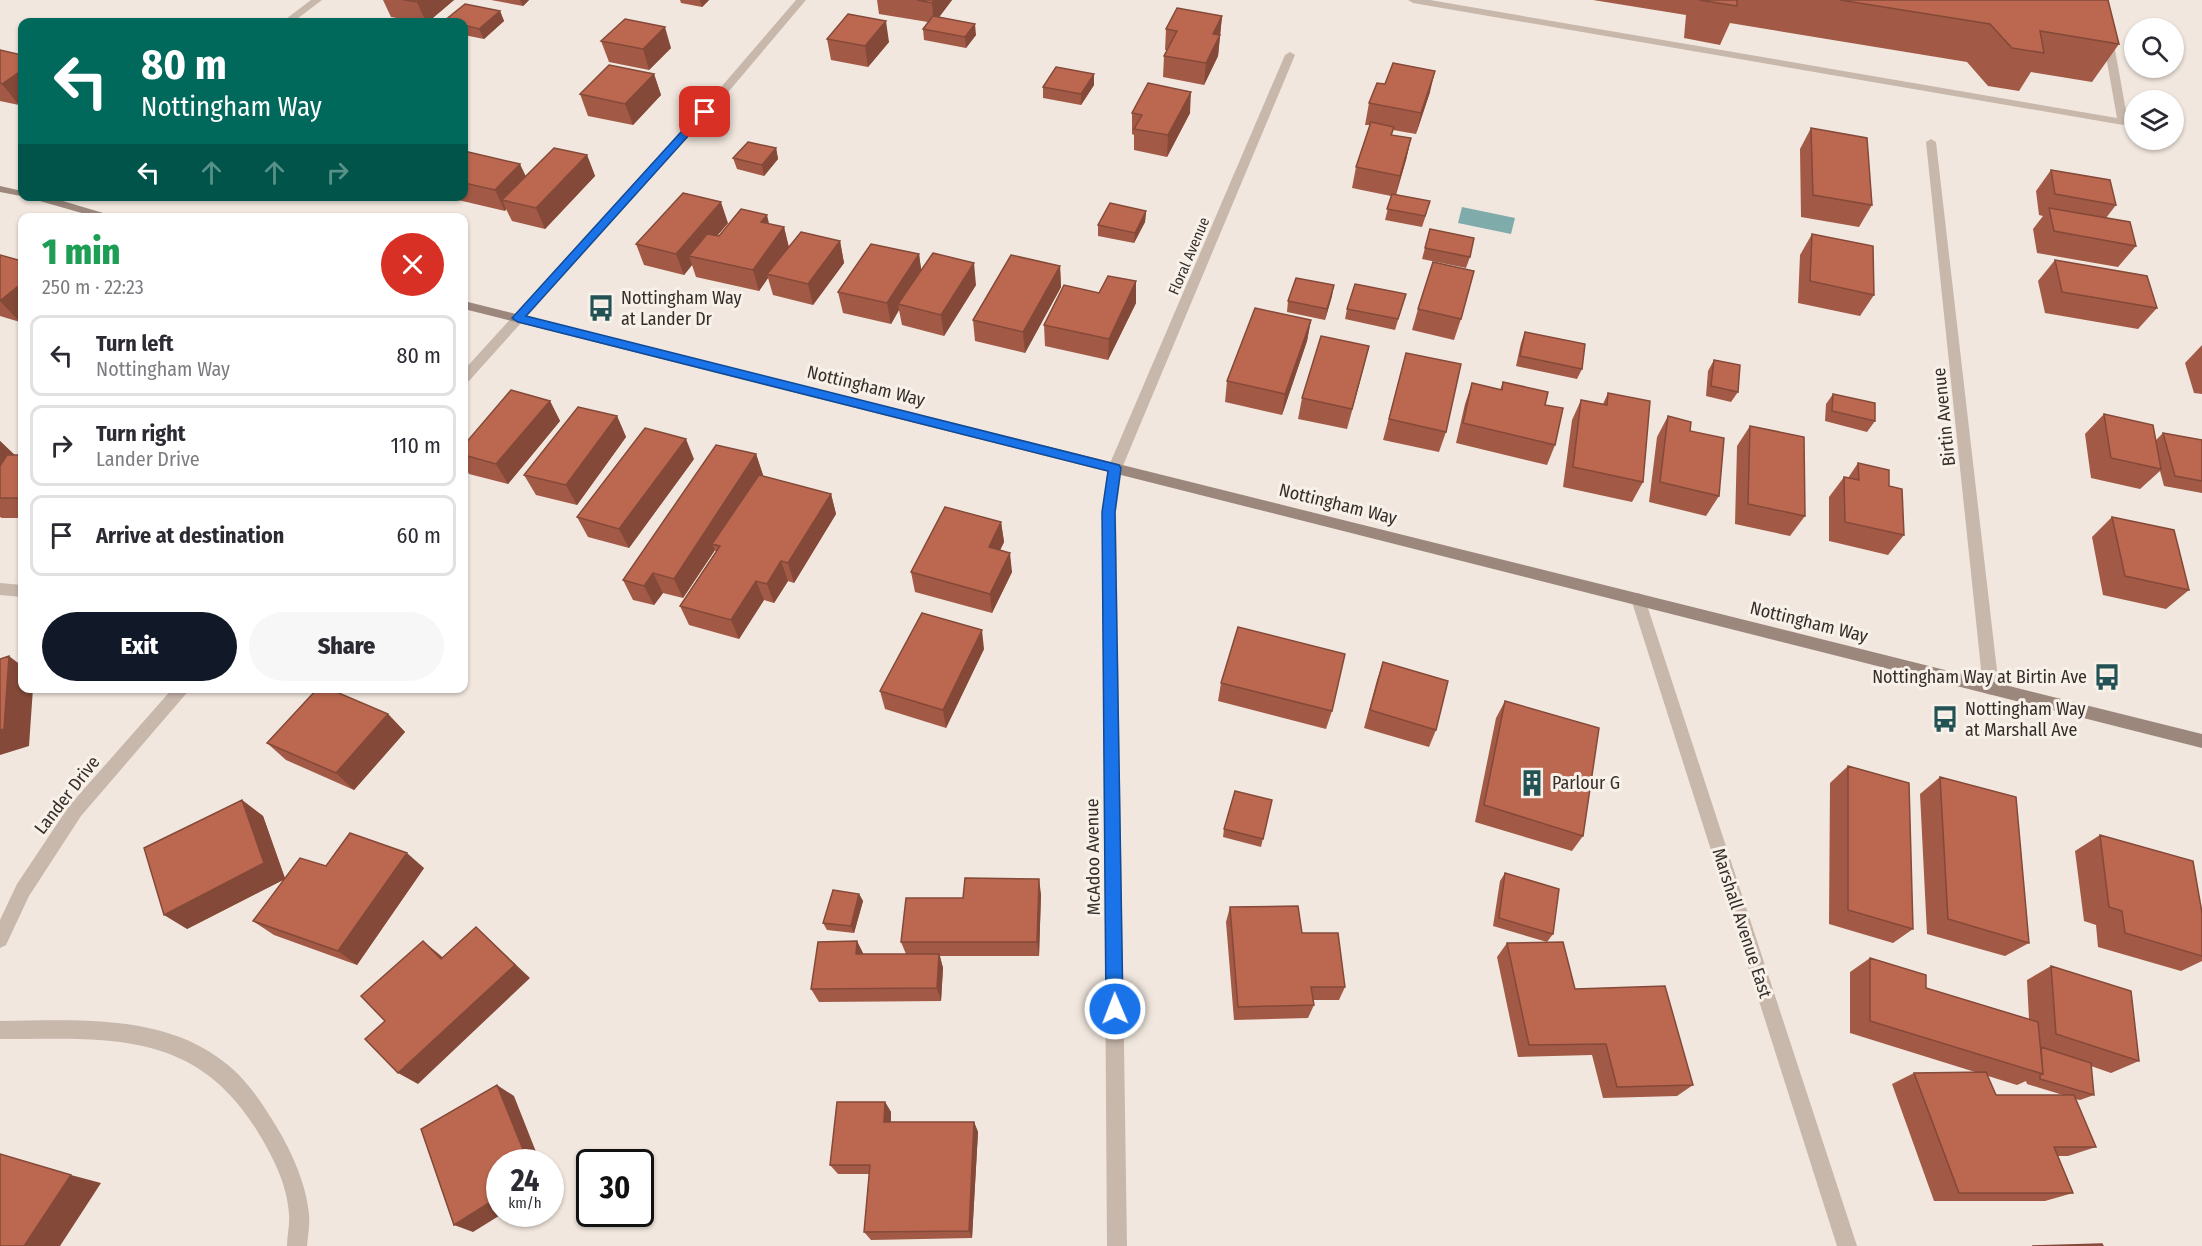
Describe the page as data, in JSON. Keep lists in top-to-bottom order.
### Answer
{
  "streets": {
    "street": [
      "Floral Avenue",
      "Nottingham Way",
      "Birtin Avenue",
      "Lander Drive",
      "McAdoo Avenue",
      "Marshall Avenue East"
    ]
  },
  "crossings": [
    ["Floral Avenue", "Nottingham Way"],
    ["Floral Avenue", "McAdoo Avenue"],
    ["Nottingham Way", "Birtin Avenue"],
    ["Nottingham Way", "McAdoo Avenue"],
    ["Nottingham Way", "Marshall Avenue East"]
  ],
  "places": {
    "bus stop": ["Nottingham Way at Lander Dr", "Nottingham Way at Birtin Ave", "Nottingham Way at Marshall Ave"],
    "building": ["Parlour G"]
  },
  "page": {
    "turn": ["80 m", "Nottingham Way"],
    "heading": ["1 min", "250 m · 22:23"],
    "list": [
      {
        "name": "Turn left",
        "note": "Nottingham Way",
        "value": "80 m"
      },
      {
        "name": "Turn right",
        "note": "Lander Drive",
        "value": "110 m"
      },
      {
        "name": "Arrive at destination",
        "value": "60 m"
      }
    ],
    "buttons": ["Exit", "Share"],
    "speed": "24 km/h",
    "limit": "30"
  }
}
